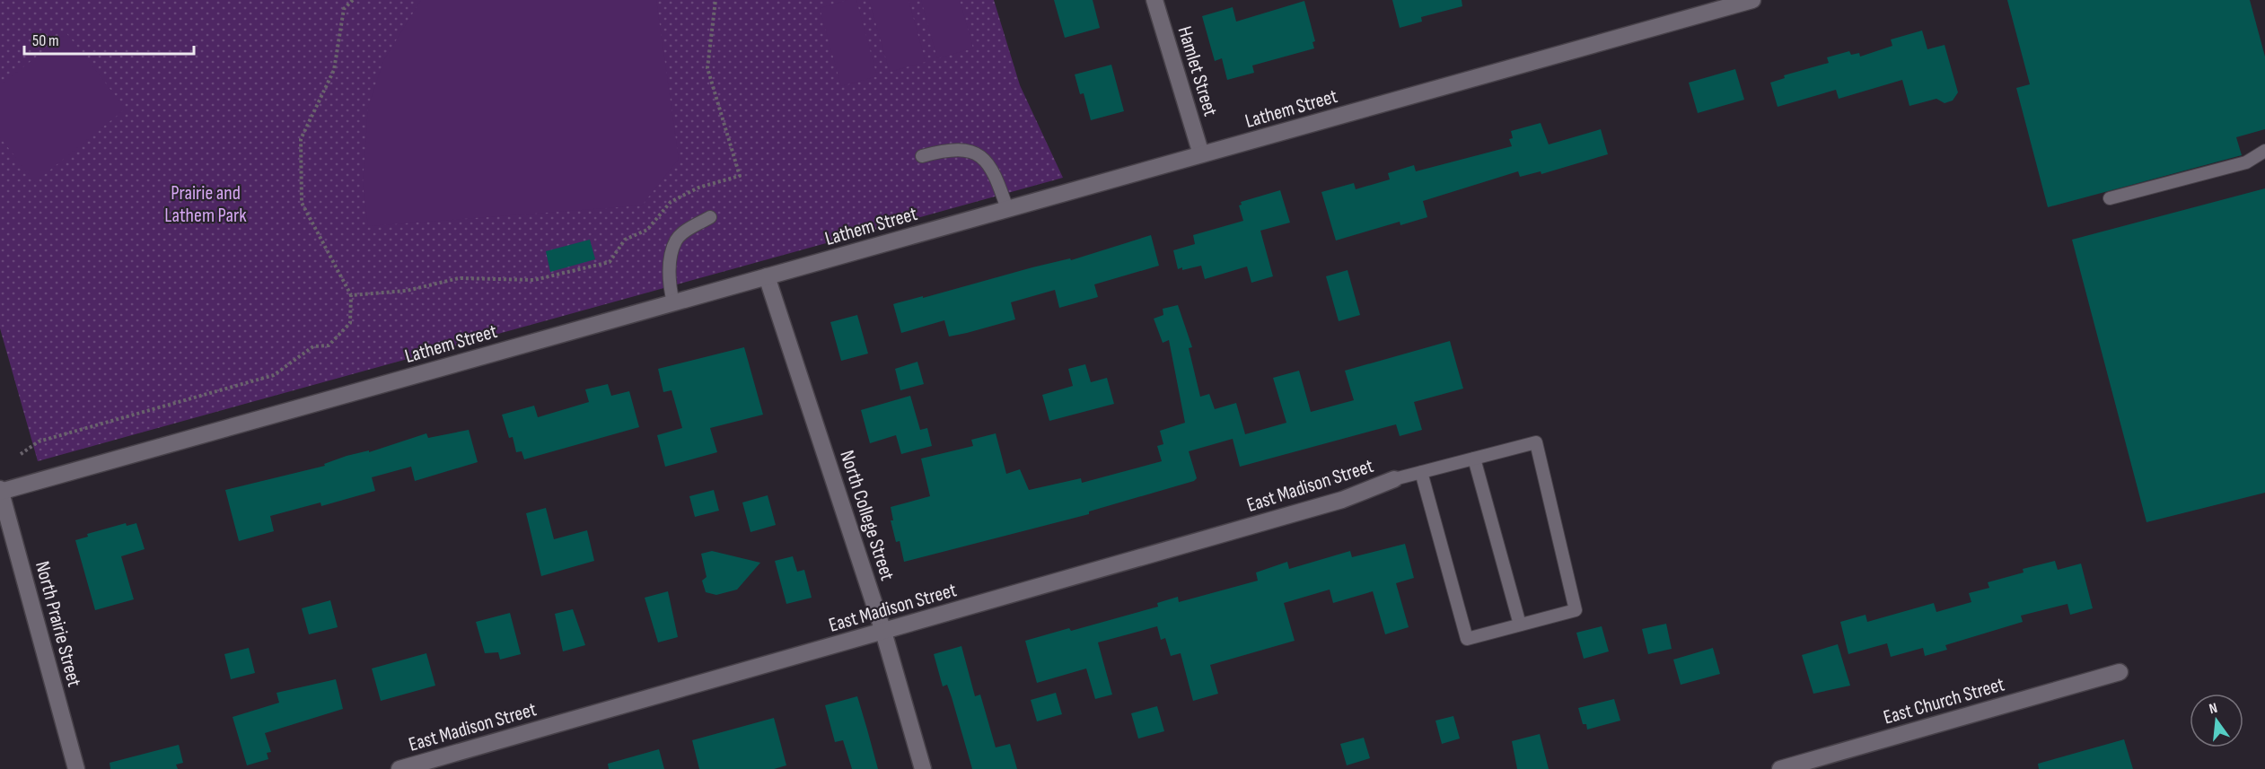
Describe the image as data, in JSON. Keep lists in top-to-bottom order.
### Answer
{
  "streets": {
    "street": [
      "Hamlet Street",
      "Lathem Street",
      "East Madison Street",
      "North College Street",
      "North Prairie Street",
      "East Church Street"
    ]
  },
  "crossings": [
    ["Hamlet Street", "Lathem Street"],
    ["Lathem Street", "North College Street"],
    ["Lathem Street", "North Prairie Street"],
    ["East Madison Street", "North College Street"]
  ],
  "parks": ["Prairie and Lathem Park"],
  "scale_bar": "50 m",
  "north": "top"
}
